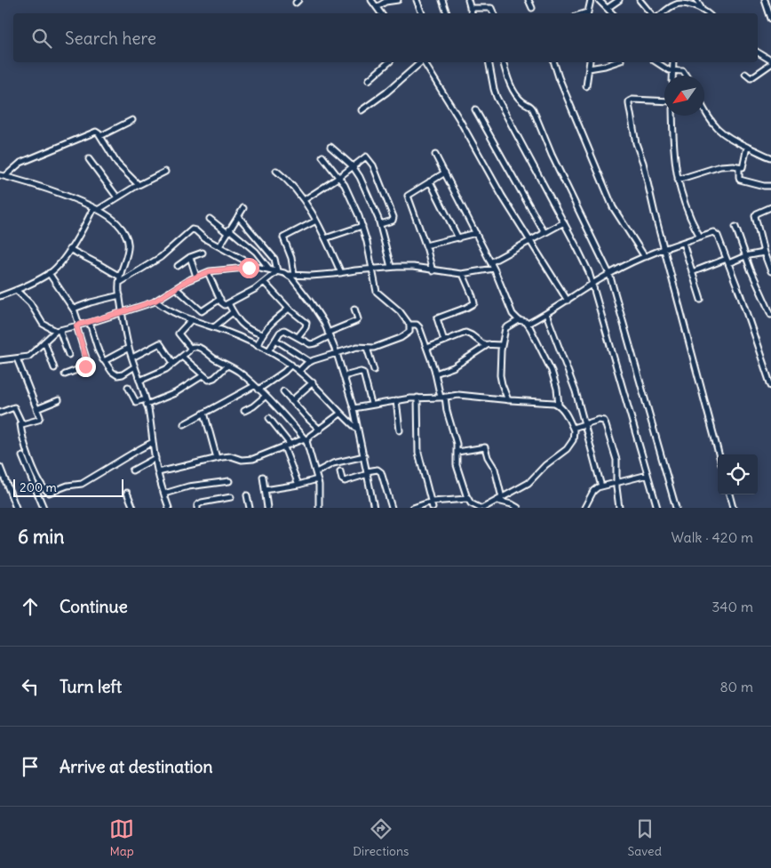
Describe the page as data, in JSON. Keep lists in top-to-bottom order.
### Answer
{
  "scale_bar": "200 m",
  "north": "bottom left",
  "page": {
    "search": "Search here",
    "scale": "200 m",
    "heading": ["6 min", "Walk · 420 m"],
    "list": [
      ["Continue", "340 m"],
      ["Turn left", "80 m"],
      "Arrive at destination"
    ],
    "nav": ["Map", "Directions", "Saved"]
  }
}
